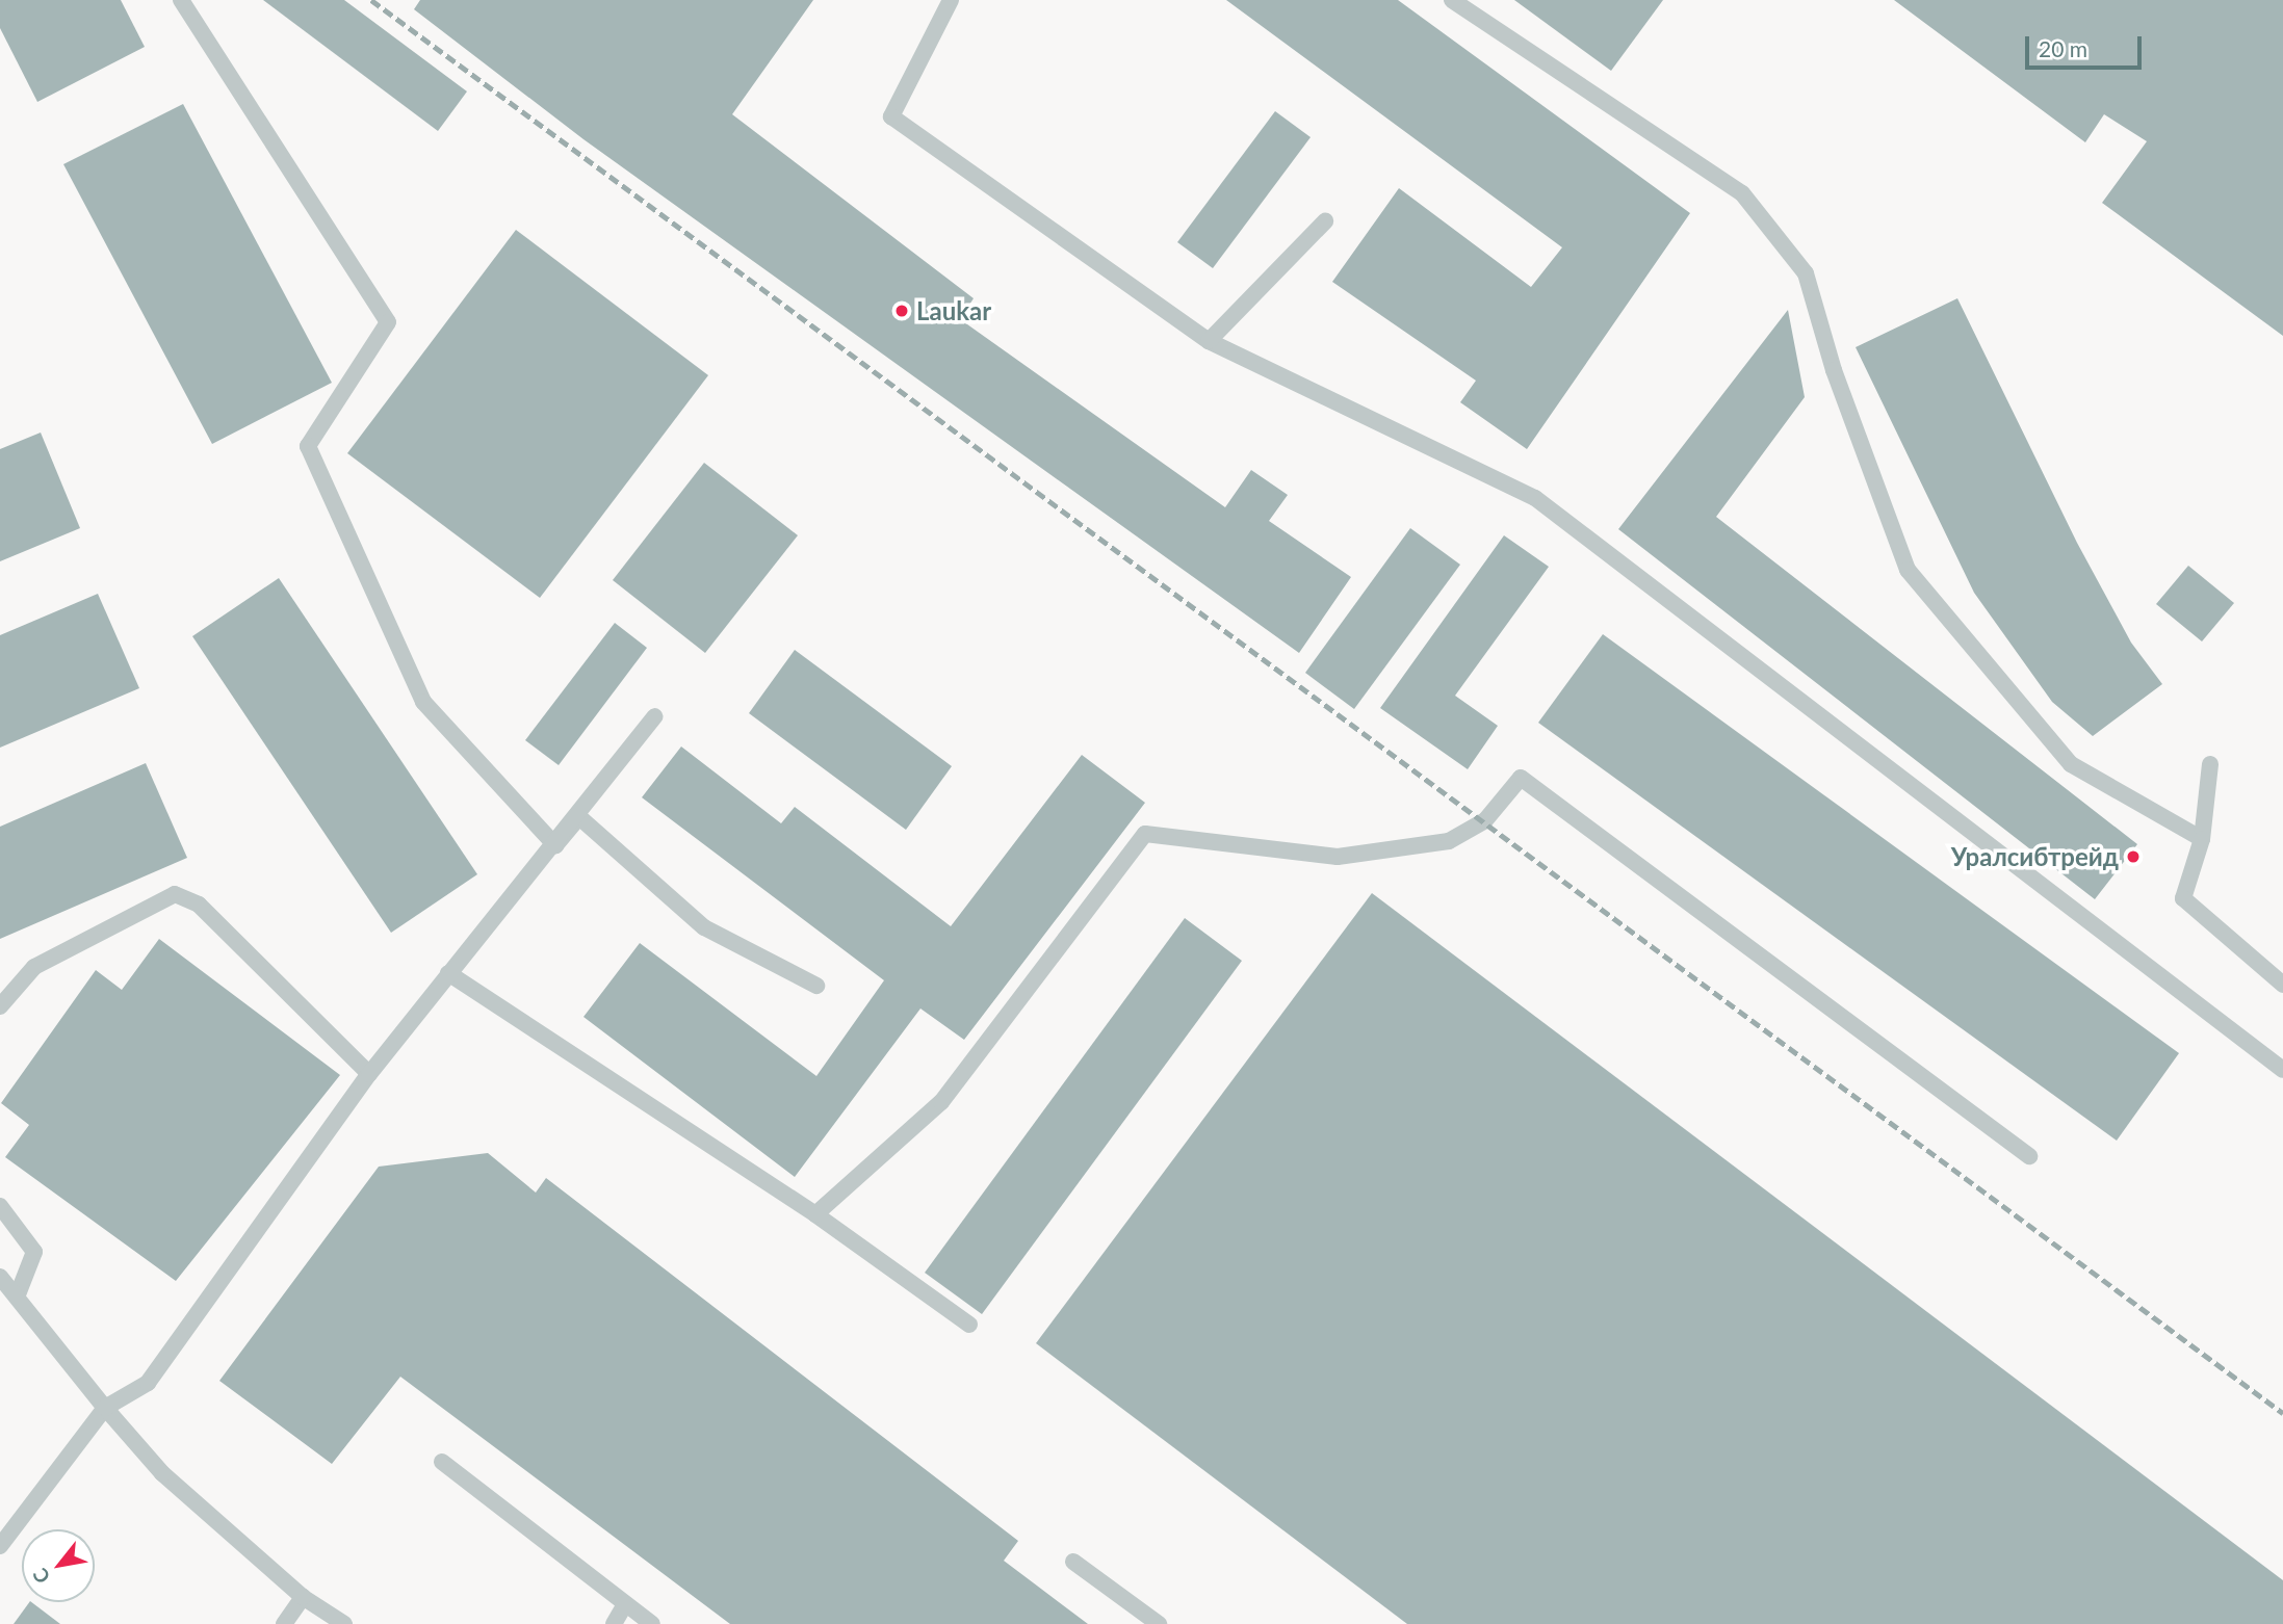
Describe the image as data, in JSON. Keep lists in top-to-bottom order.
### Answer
{
  "places": ["Laukar", "Уралcибтрейд"],
  "scale_bar": "20 m",
  "north": "bottom left"
}
